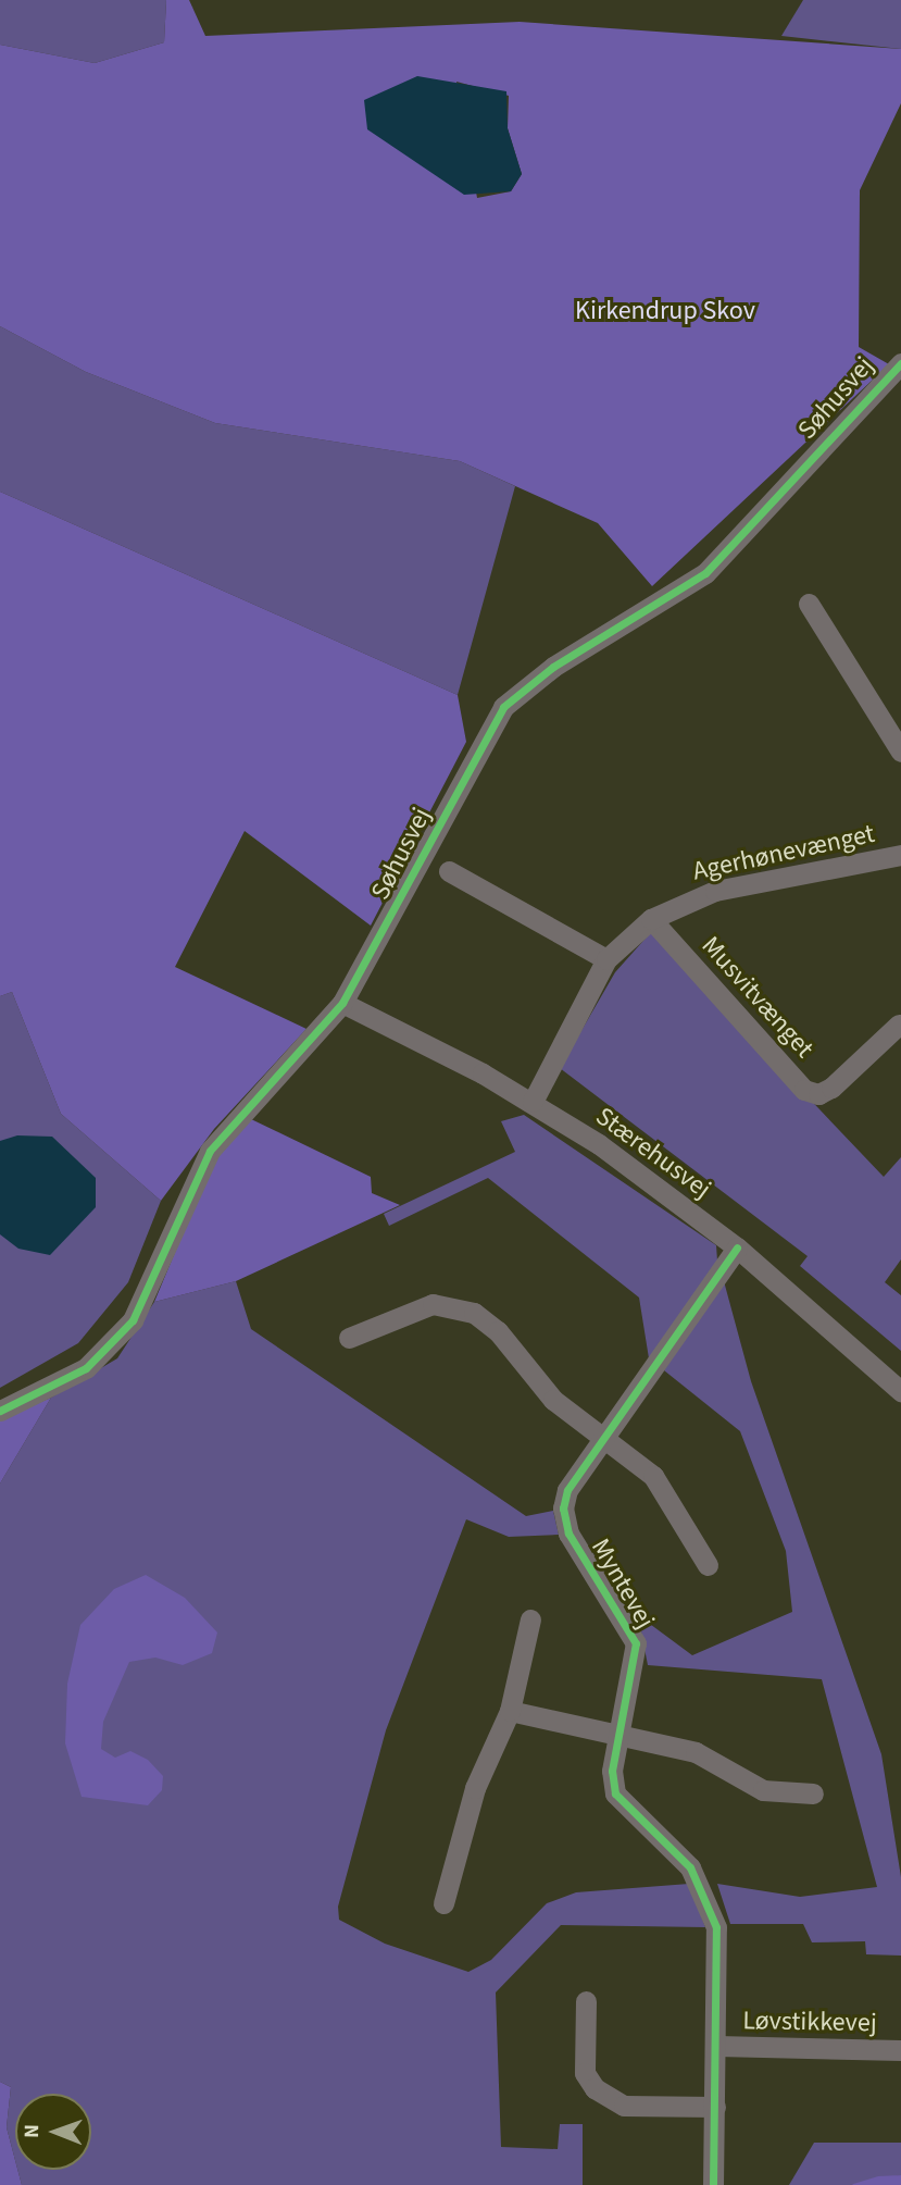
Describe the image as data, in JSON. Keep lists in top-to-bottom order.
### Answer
{
  "streets": {
    "street": [
      "Søhusvej",
      "Agerhønevænget",
      "Musvitvænget",
      "Stærehusvej",
      "Myntevej",
      "Løvstikkevej"
    ]
  },
  "crossings": [
    ["Søhusvej", "Stærehusvej"],
    ["Agerhønevænget", "Musvitvænget"],
    ["Agerhønevænget", "Stærehusvej"],
    ["Stærehusvej", "Myntevej"],
    ["Myntevej", "Løvstikkevej"]
  ],
  "parks": ["Kirkendrup Skov"],
  "north": "left"
}
